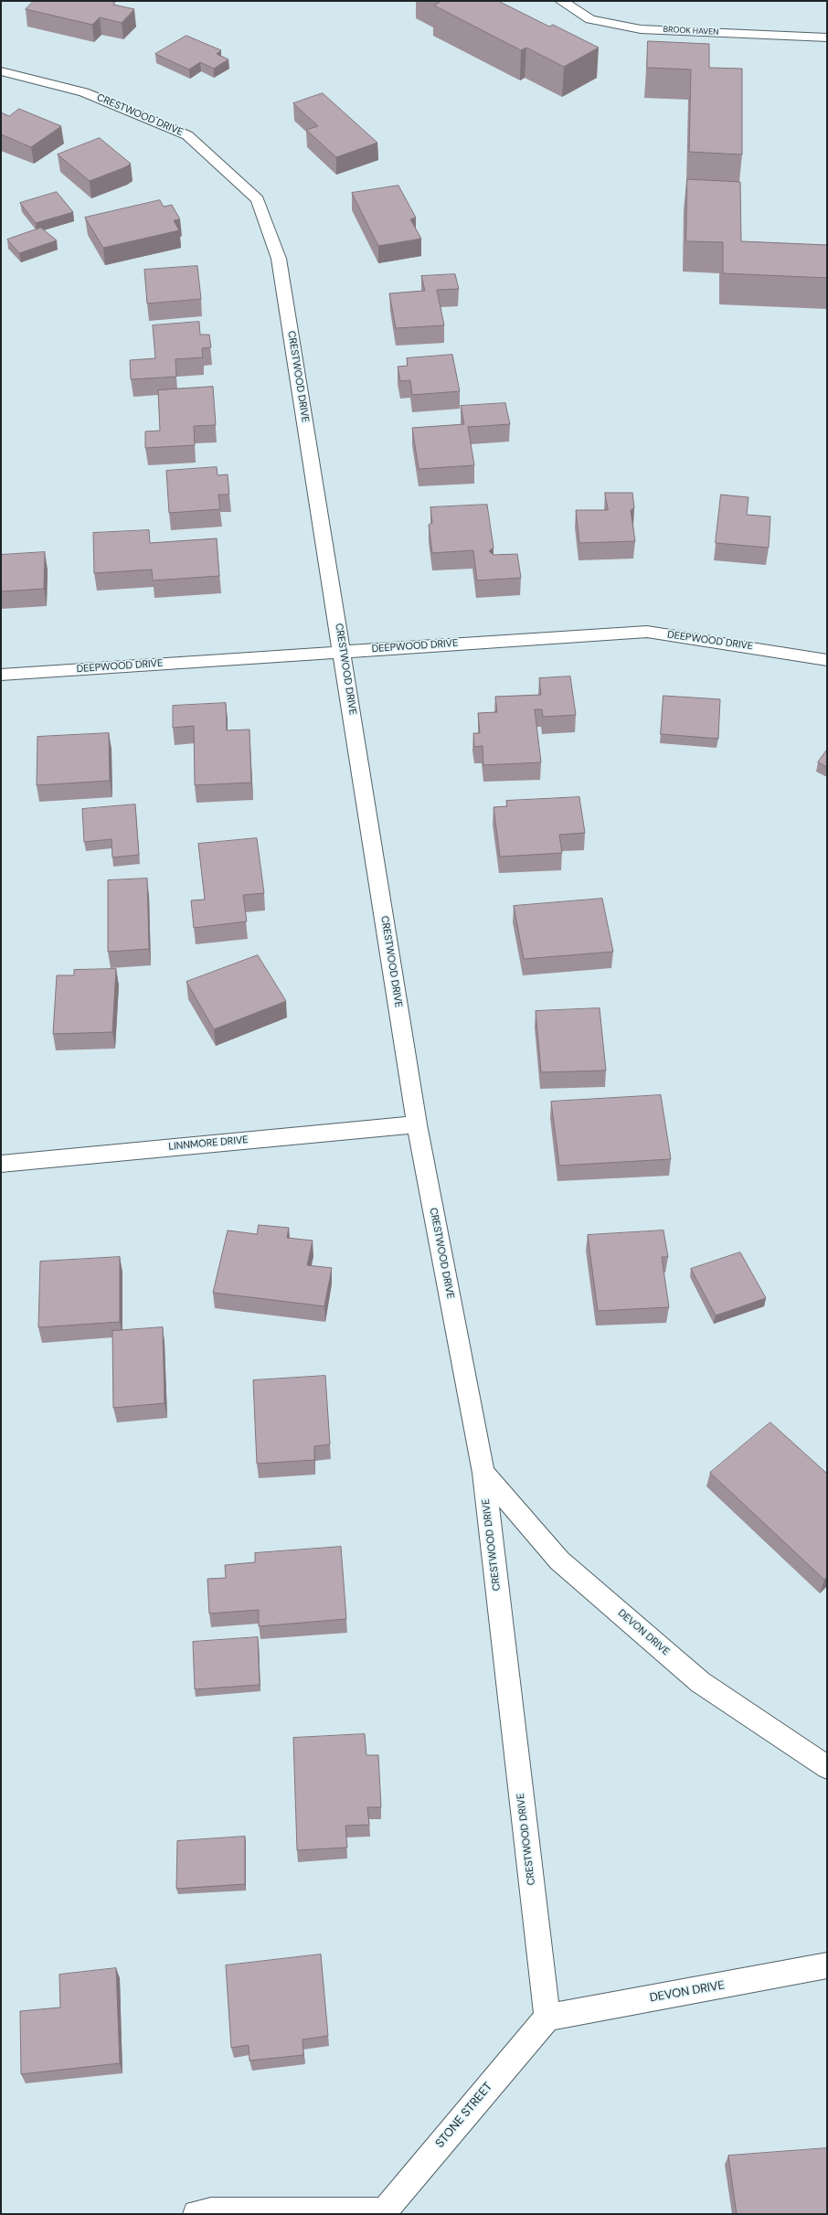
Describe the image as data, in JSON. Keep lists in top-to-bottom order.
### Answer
{
  "streets": {
    "street": [
      "BROOK HAVEN",
      "CRESTWOOD DRIVE",
      "DEEPWOOD DRIVE",
      "LINNMORE DRIVE",
      "DEVON DRIVE",
      "STONE STREET"
    ]
  },
  "crossings": [
    ["CRESTWOOD DRIVE", "DEEPWOOD DRIVE"],
    ["CRESTWOOD DRIVE", "LINNMORE DRIVE"],
    ["CRESTWOOD DRIVE", "DEVON DRIVE"],
    ["CRESTWOOD DRIVE", "STONE STREET"],
    ["DEVON DRIVE", "STONE STREET"]
  ]
}
